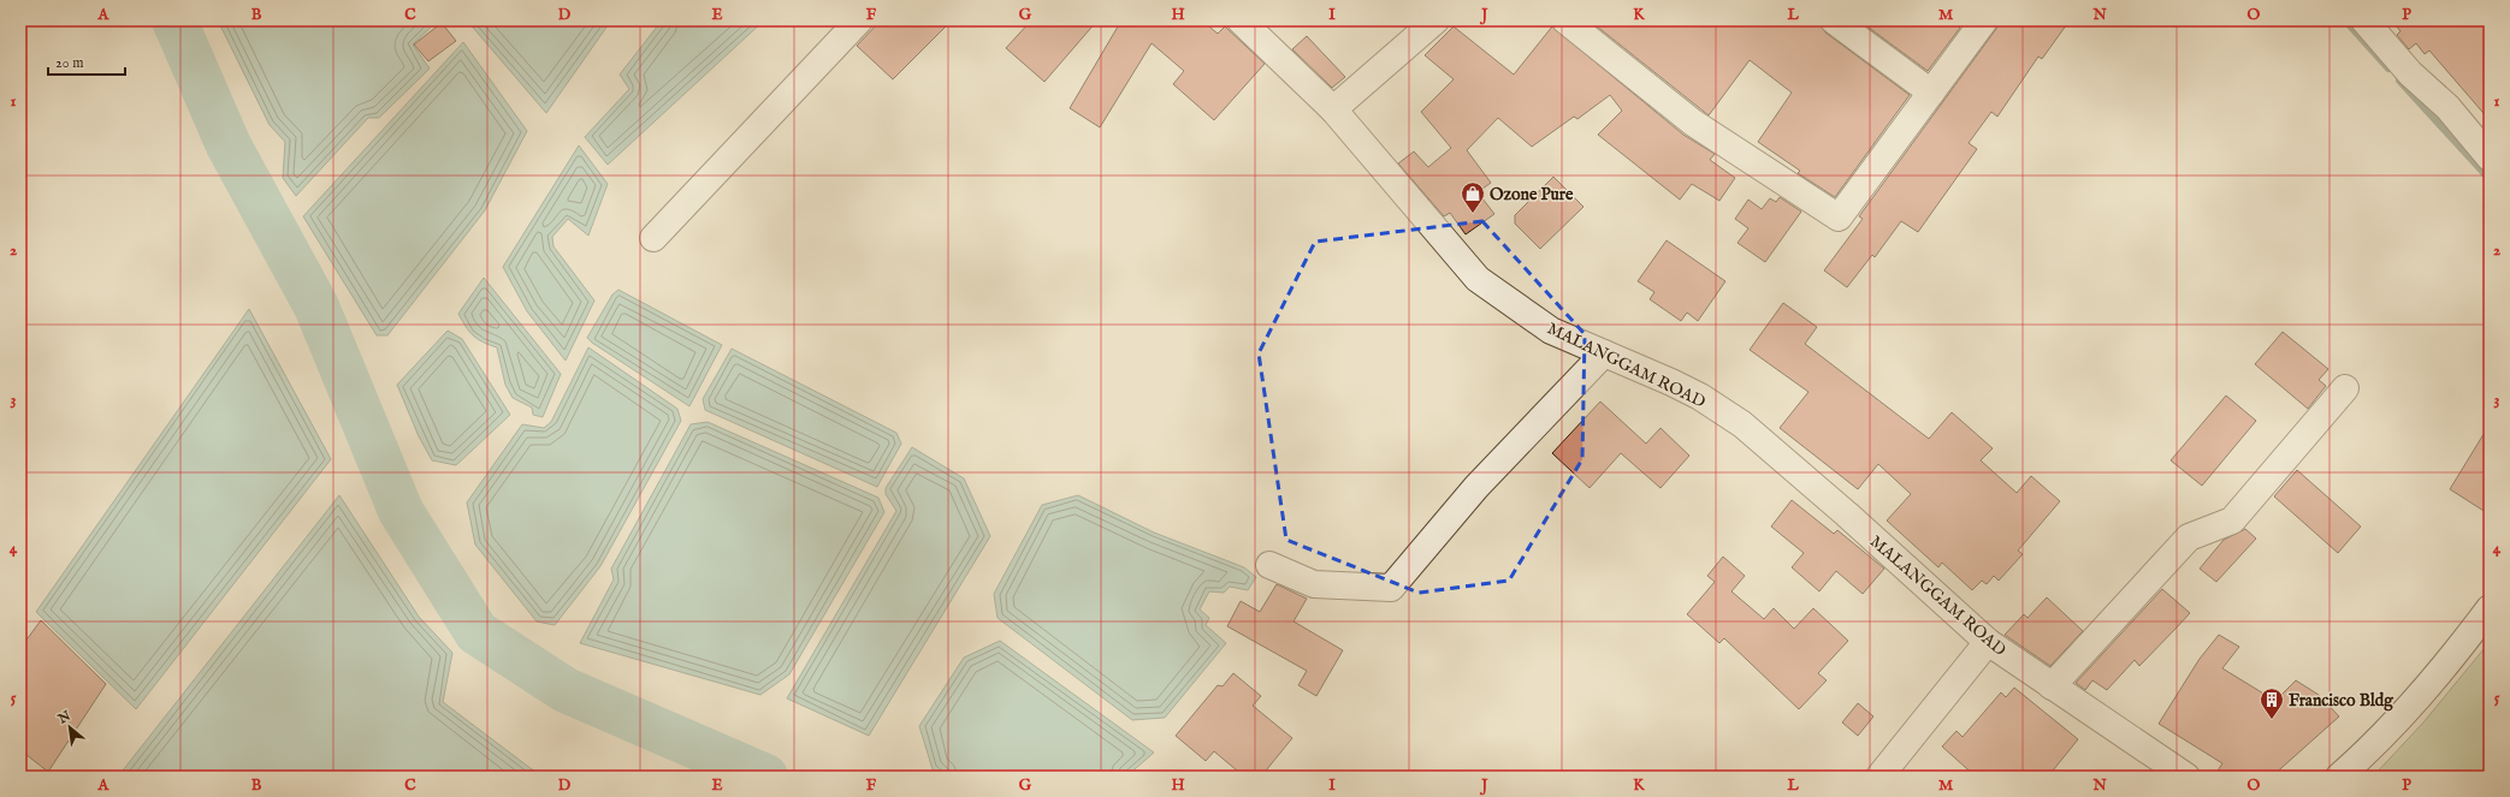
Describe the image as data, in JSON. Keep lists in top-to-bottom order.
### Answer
{
  "streets": {
    "street": ["MALANGGAM ROAD"]
  },
  "places": {
    "shop": ["Ozone Pure"],
    "building": ["Francisco Bldg"]
  },
  "scale_bar": "20 m",
  "north": "top left",
  "grid": {
    "columns": [
      "A",
      "B",
      "C",
      "D",
      "E",
      "F",
      "G",
      "H",
      "I",
      "J",
      "K",
      "L",
      "M",
      "N",
      "O",
      "P"
    ],
    "rows": [
      "1",
      "2",
      "3",
      "4",
      "5"
    ]
  }
}
